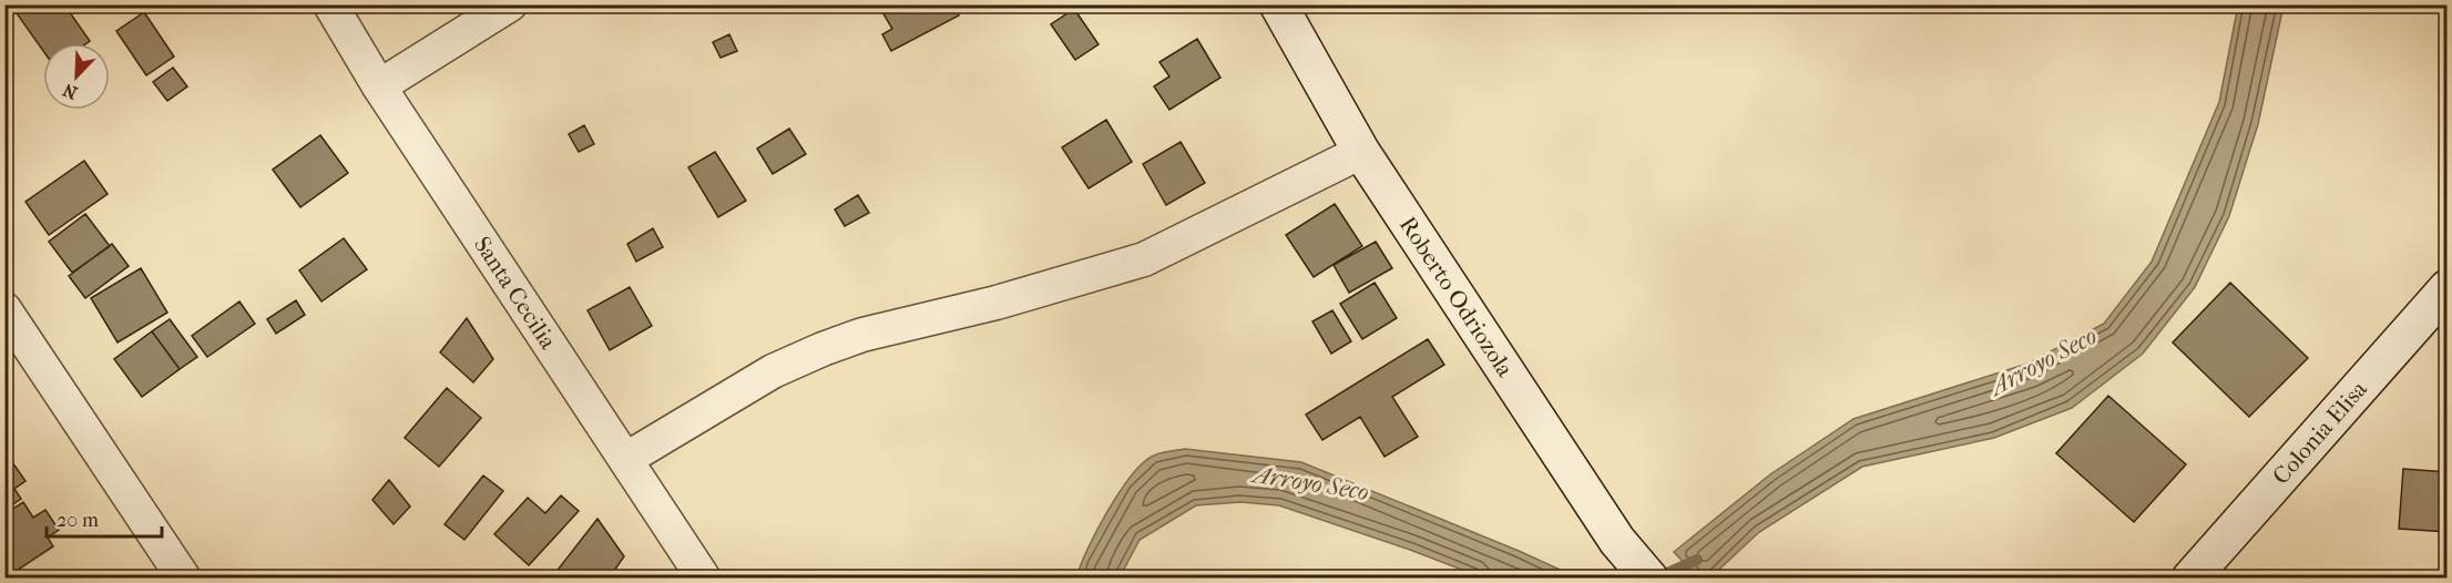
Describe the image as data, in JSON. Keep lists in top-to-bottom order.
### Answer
{
  "streets": {
    "street": ["Santa Cecilia", "Roberto Odriozola", "Colonia Elisa"]
  },
  "water": ["Arroyo Seco"],
  "scale_bar": "20 m",
  "north": "bottom left"
}
